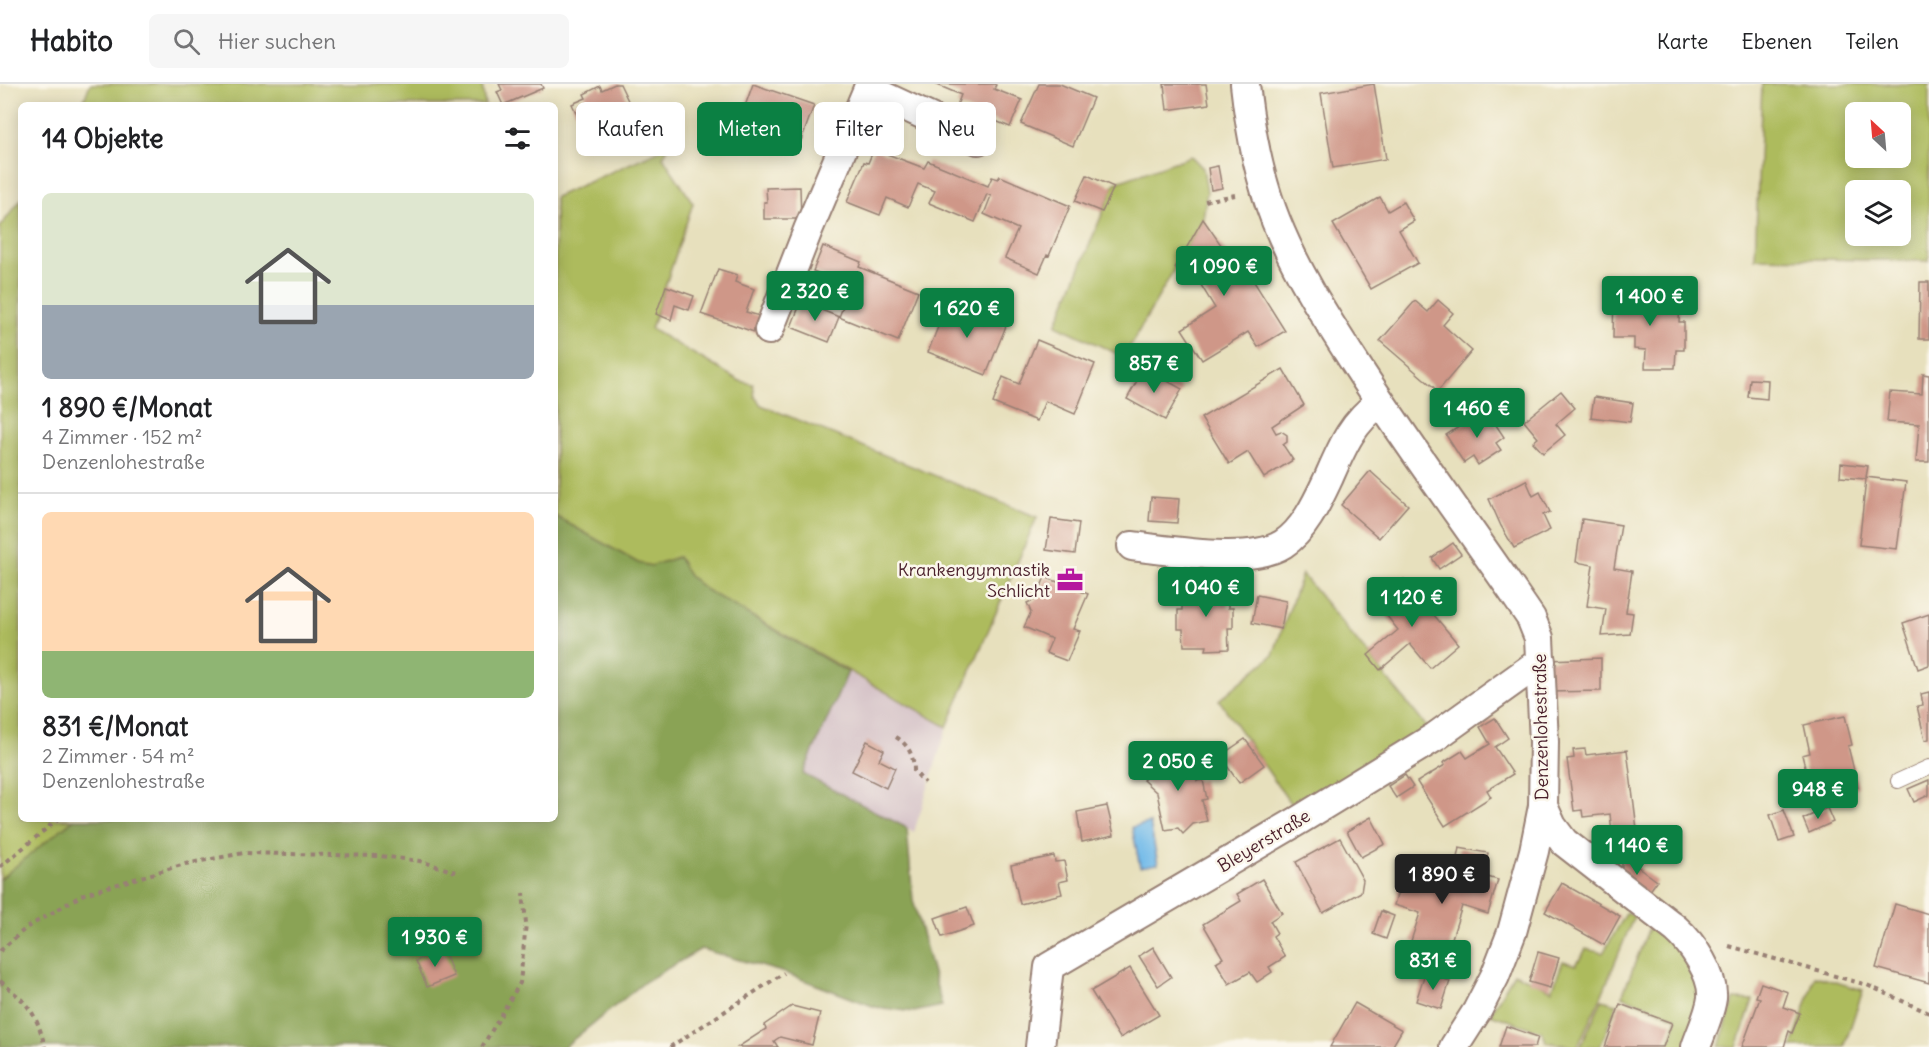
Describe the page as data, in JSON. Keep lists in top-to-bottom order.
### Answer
{
  "streets": {
    "street": ["Denzenlohestraße", "Bleyerstraße"]
  },
  "crossings": [
    ["Denzenlohestraße", "Bleyerstraße"]
  ],
  "places": {
    "office": ["Krankengymnastik Schlicht"]
  },
  "north": "top left",
  "page": {
    "header": "Habito",
    "search": "Hier suchen",
    "nav": ["Karte", "Ebenen", "Teilen"],
    "chip": [
      "Kaufen",
      "Mieten",
      "Filter",
      "Neu"
    ],
    "heading": "14 Objekte",
    "list": [
      {
        "name": "1 890 €/Monat",
        "note": "4 Zimmer · 152 m² · Denzenlohestraße"
      },
      {
        "name": "831 €/Monat",
        "note": "2 Zimmer · 54 m² · Denzenlohestraße"
      }
    ],
    "price": [
      "1 090 €",
      "2 320 €",
      "1 400 €",
      "1 620 €",
      "857 €",
      "1 460 €",
      "1 040 €",
      "1 120 €",
      "2 050 €",
      "948 €",
      "1 140 €",
      "1 890 €",
      "1 930 €",
      "831 €"
    ]
  }
}
